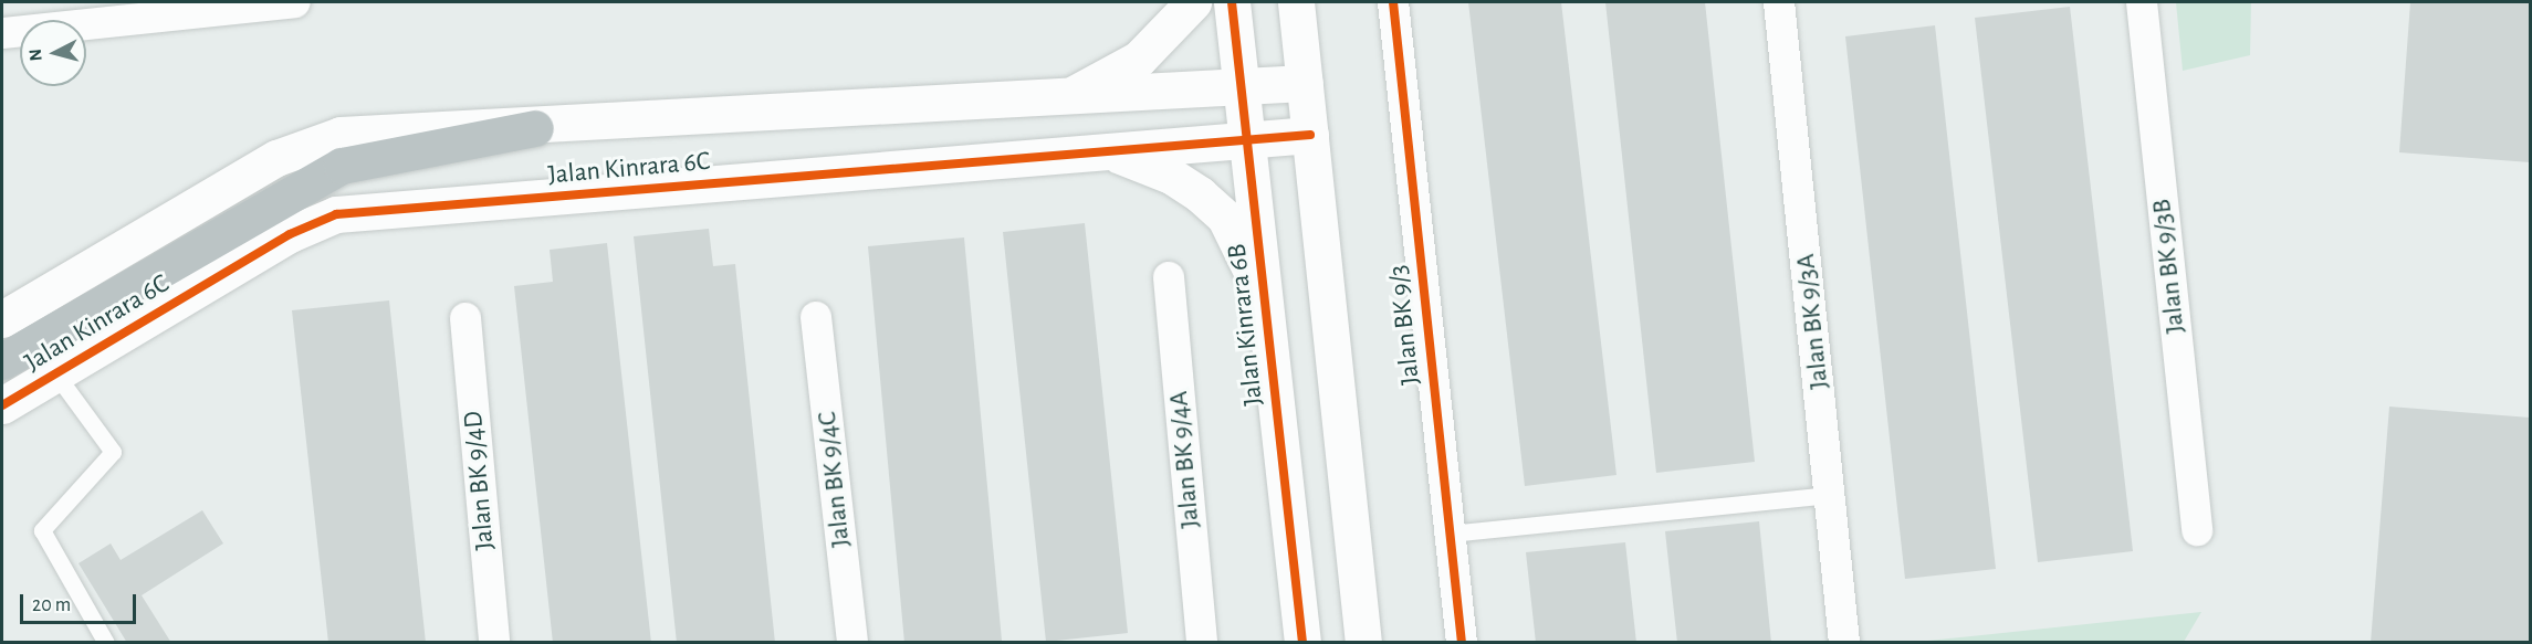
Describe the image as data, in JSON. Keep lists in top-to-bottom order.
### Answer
{
  "streets": {
    "street": [
      "Jalan Kinrara 6C",
      "Jalan BK 9/3B",
      "Jalan BK 9/3A",
      "Jalan Kinrara 6B",
      "Jalan BK 9/3",
      "Jalan BK 9/4A",
      "Jalan BK 9/4C",
      "Jalan BK 9/4D"
    ]
  },
  "crossings": [
    ["Jalan Kinrara 6C", "Jalan Kinrara 6B"]
  ],
  "scale_bar": "20 m",
  "north": "left"
}
